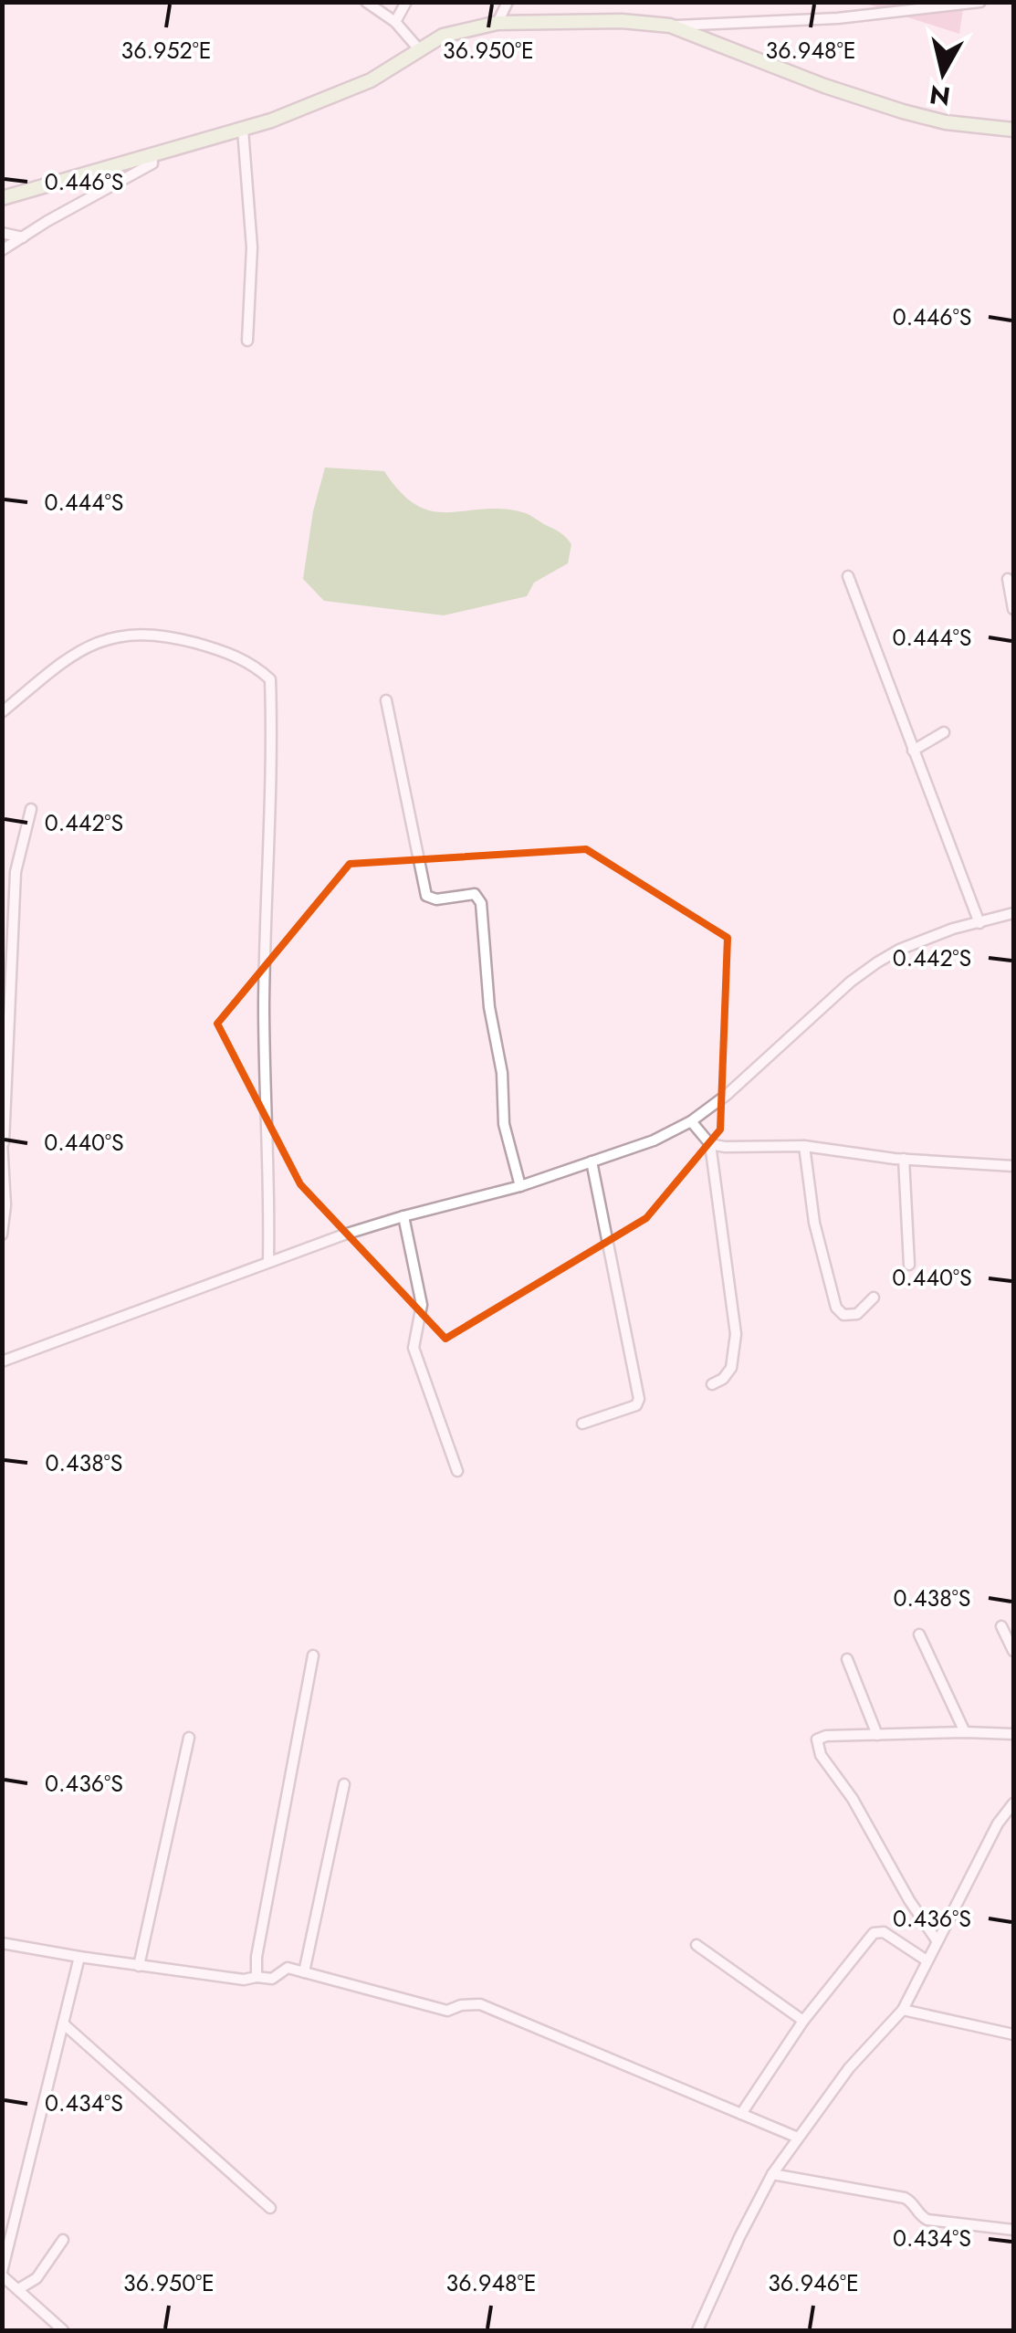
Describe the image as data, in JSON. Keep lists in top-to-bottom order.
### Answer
{
  "north": "bottom",
  "coordinates": [
    "36.952°E",
    "36.950°E",
    "36.948°E",
    "0.446°S",
    "0.444°S",
    "0.442°S",
    "0.440°S",
    "0.438°S",
    "0.436°S",
    "0.434°S",
    "36.946°E"
  ]
}
